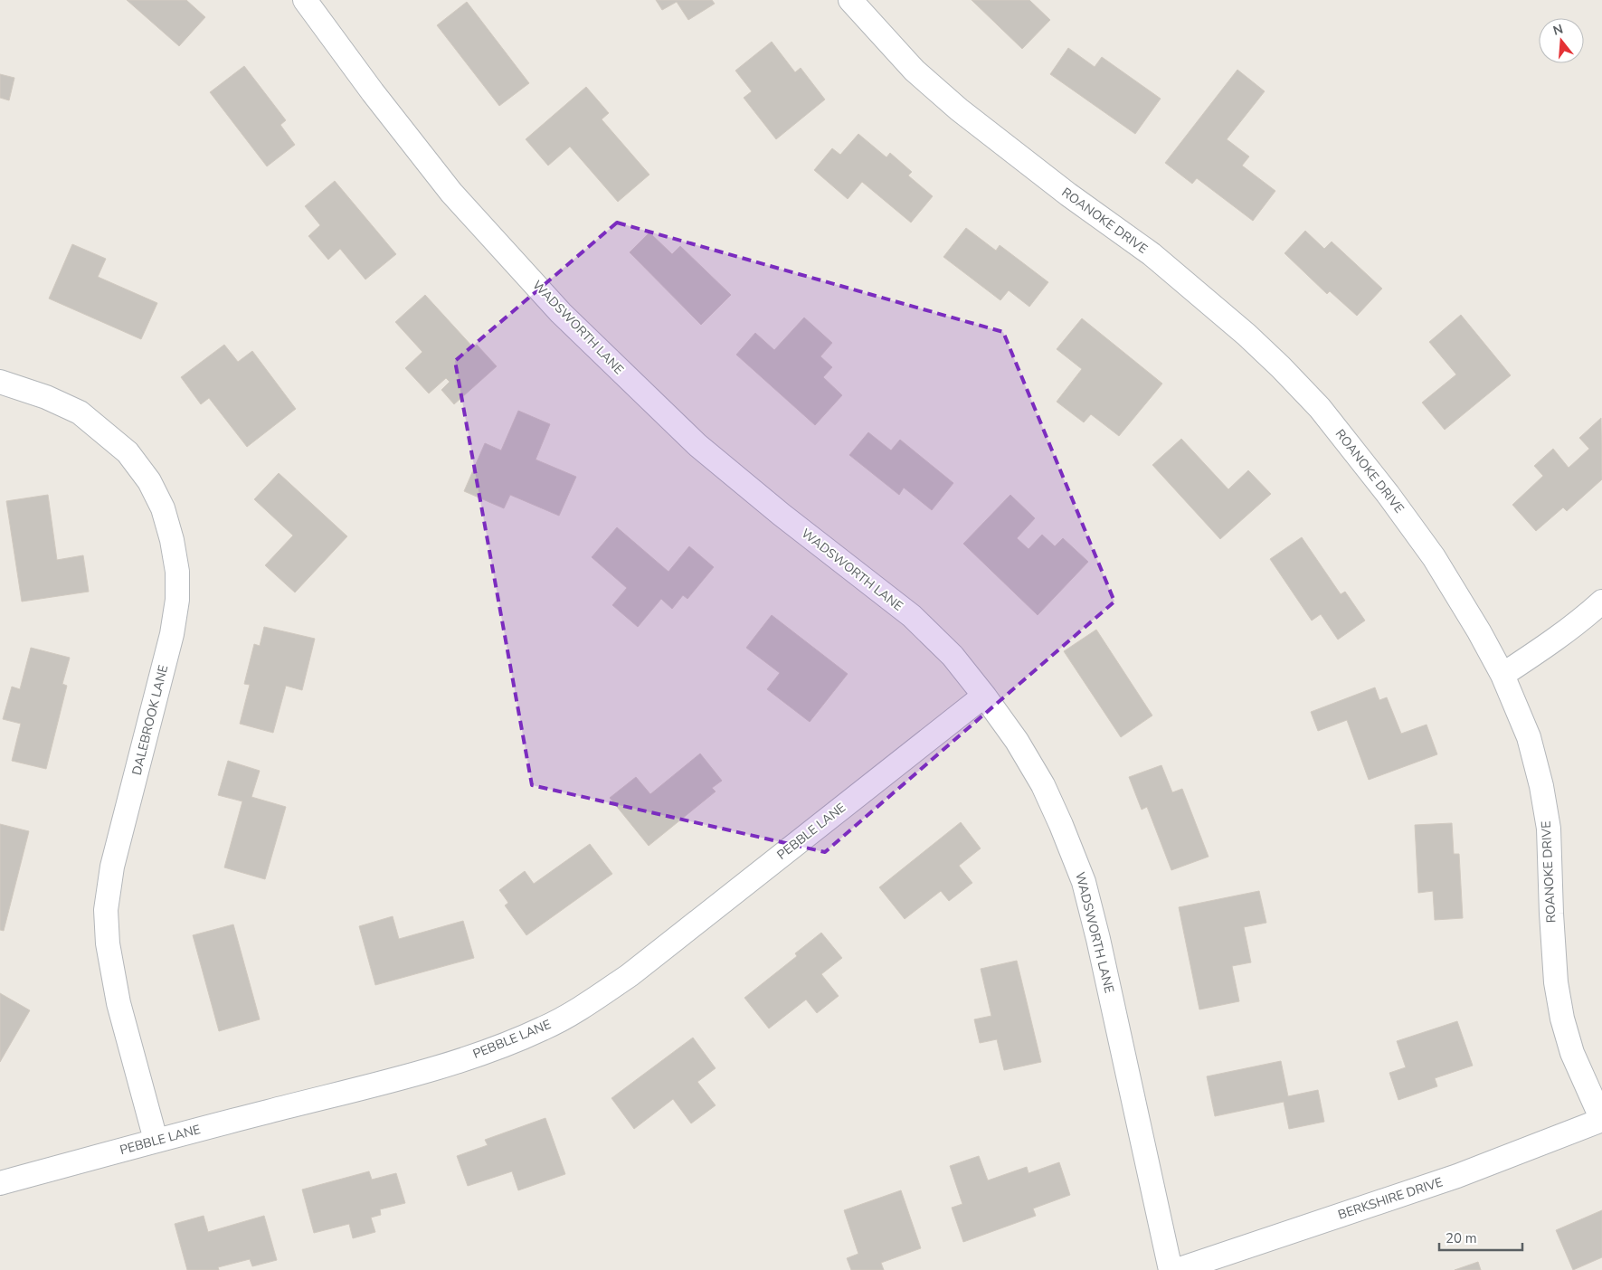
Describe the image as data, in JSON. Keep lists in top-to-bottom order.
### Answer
{
  "streets": {
    "street": [
      "ROANOKE DRIVE",
      "WADSWORTH LANE",
      "DALEBROOK LANE",
      "PEBBLE LANE",
      "BERKSHIRE DRIVE"
    ]
  },
  "crossings": [
    ["ROANOKE DRIVE", "BERKSHIRE DRIVE"],
    ["WADSWORTH LANE", "PEBBLE LANE"],
    ["DALEBROOK LANE", "PEBBLE LANE"]
  ],
  "scale_bar": "20 m",
  "north": "top"
}
